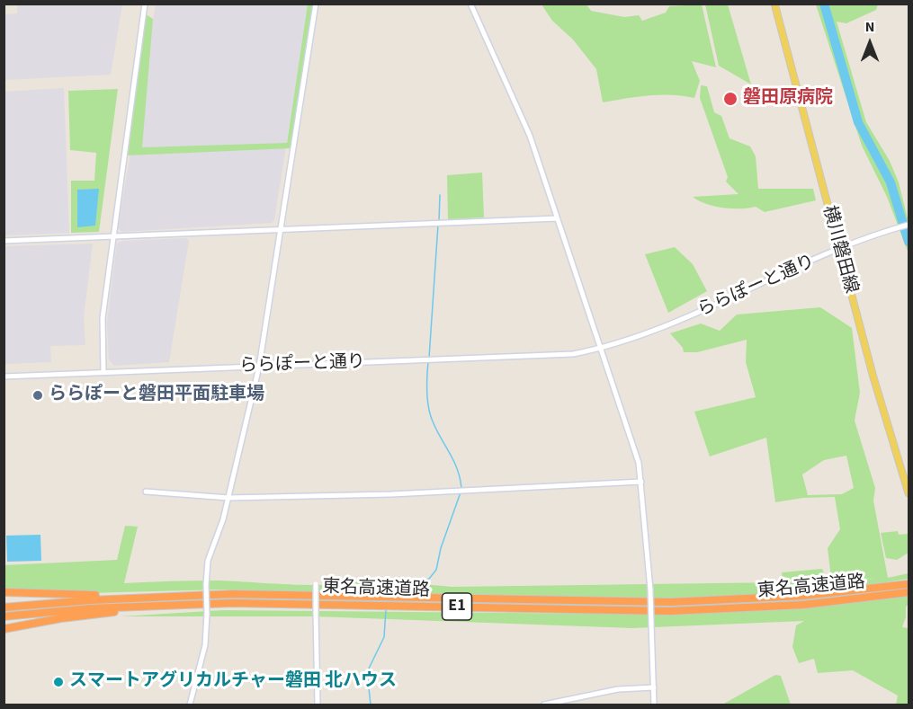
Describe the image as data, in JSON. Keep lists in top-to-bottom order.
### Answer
{
  "streets": {
    "highway": ["東名高速道路", "E1"],
    "main road": ["横川磐田線"],
    "street": ["ららぽーと通り"]
  },
  "crossings": [
    ["横川磐田線", "ららぽーと通り"]
  ],
  "places": ["磐田原病院", "ららぽーと磐田平面駐車場", "スマートアグリカルチャー磐田 北ハウス"],
  "north": "top"
}
